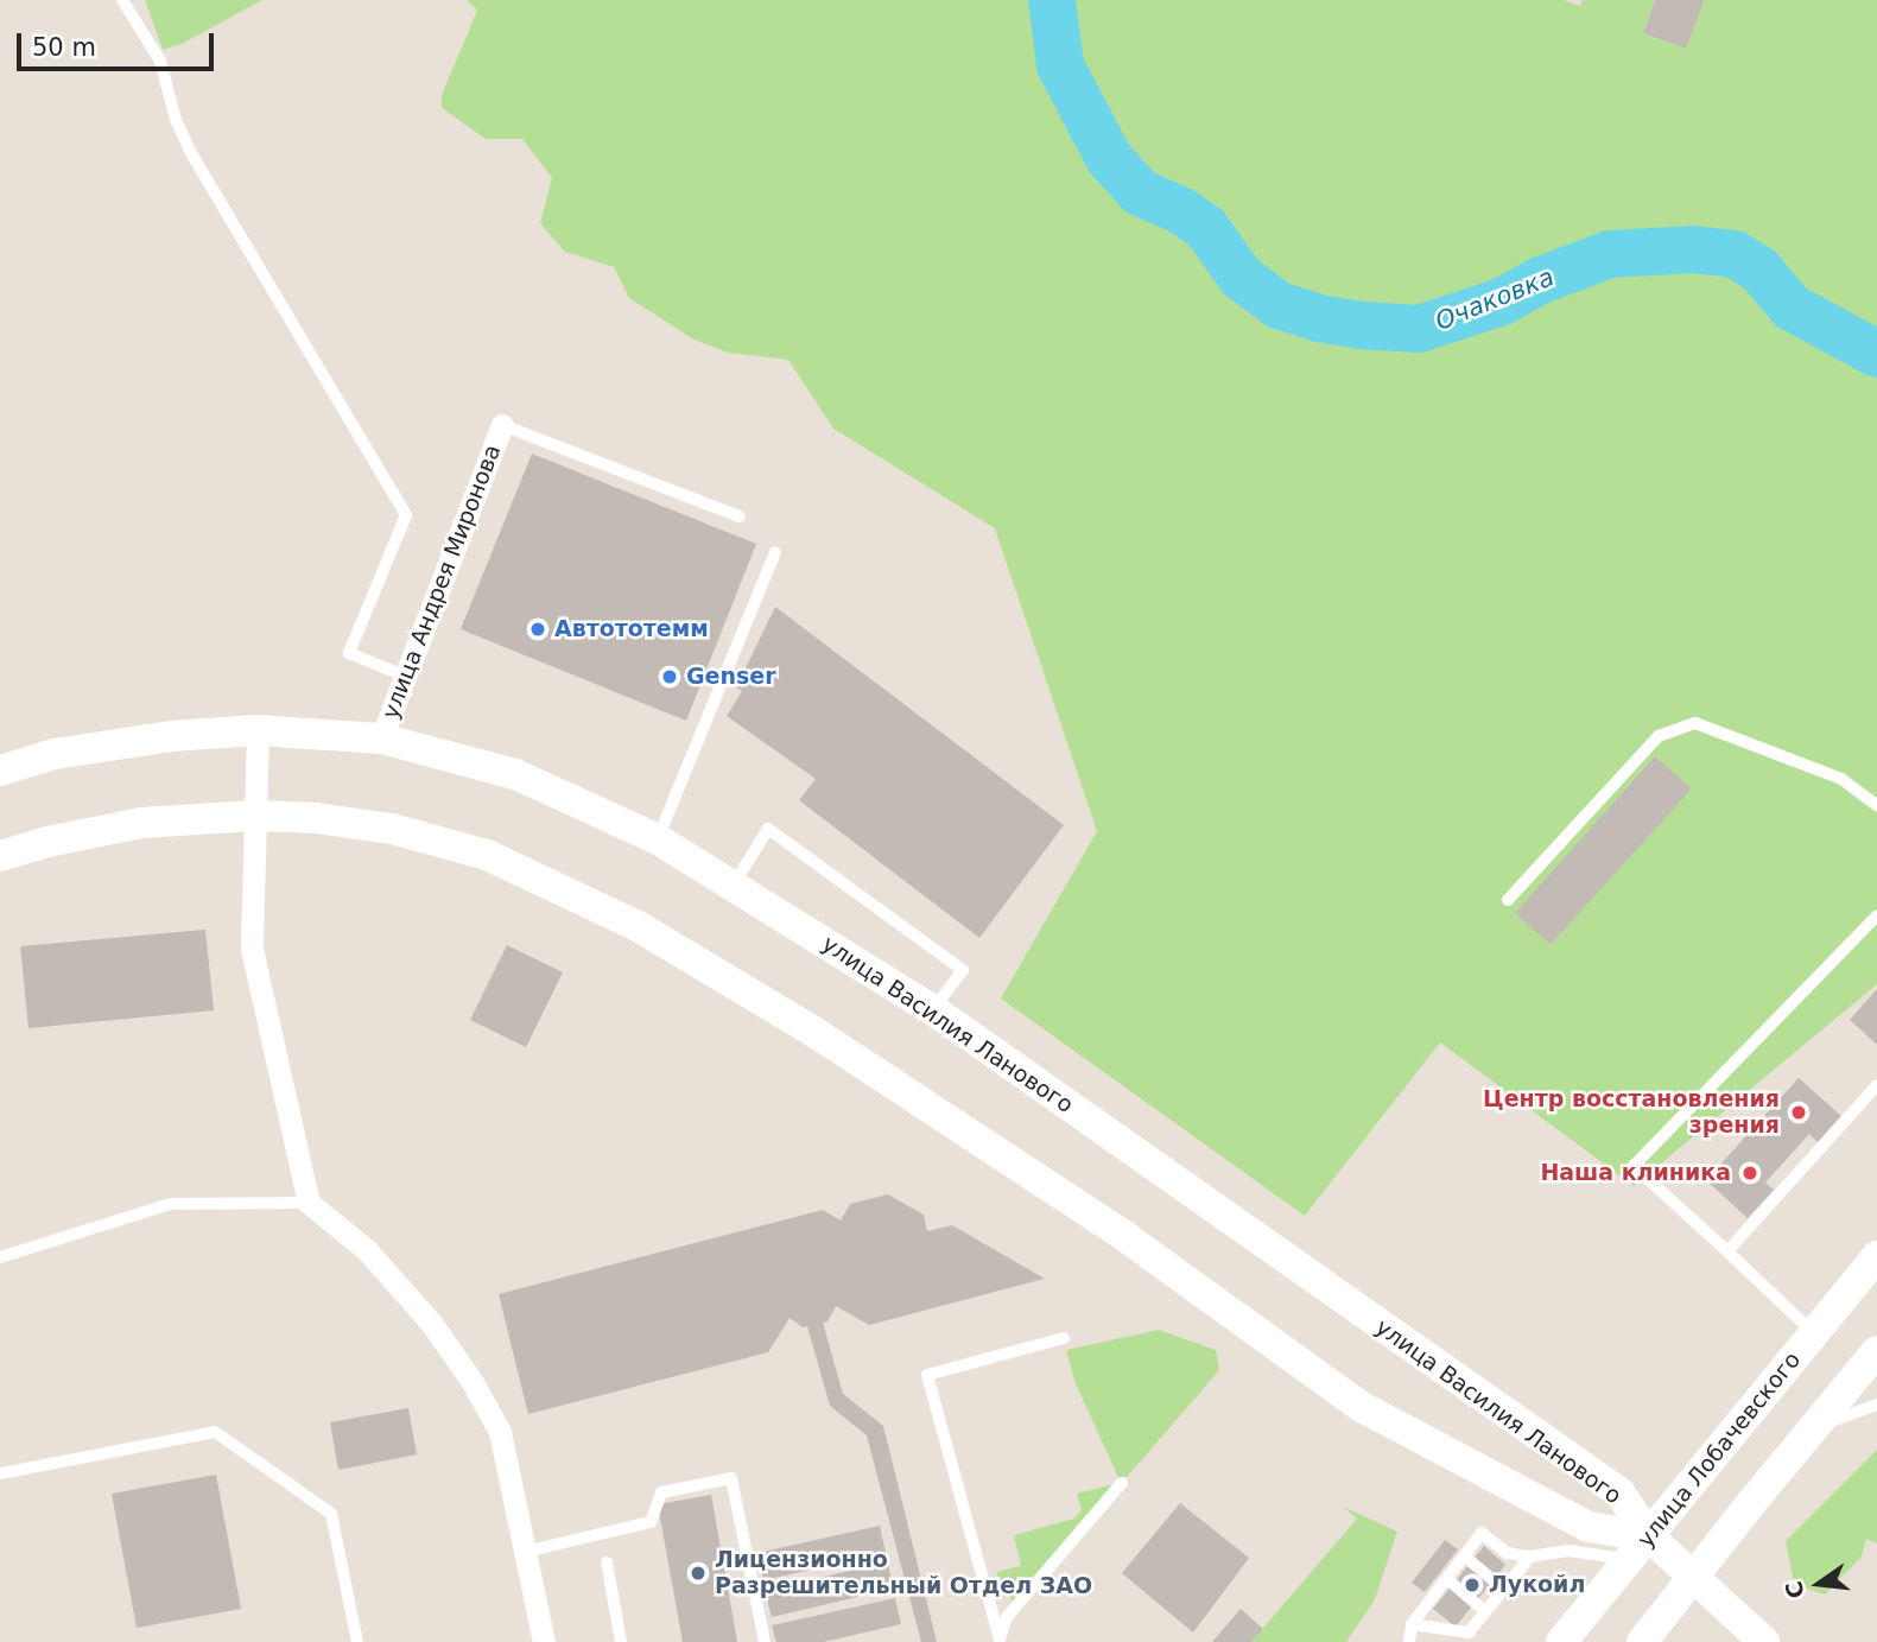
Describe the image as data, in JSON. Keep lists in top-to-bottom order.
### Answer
{
  "streets": {
    "street": ["улица Андрея Миронова", "улица Василия Ланового", "улица Лобачевского"]
  },
  "crossings": [
    ["улица Андрея Миронова", "улица Василия Ланового"],
    ["улица Василия Ланового", "улица Лобачевского"]
  ],
  "water": ["Очаковка"],
  "places": [
    "Автототемм",
    "Genser",
    "Центр восстановления зрения",
    "Наша клиника",
    "Лицензионно Разрешительный Отдел ЗАО",
    "Лукойл"
  ],
  "scale_bar": "50 m",
  "north": "left"
}
